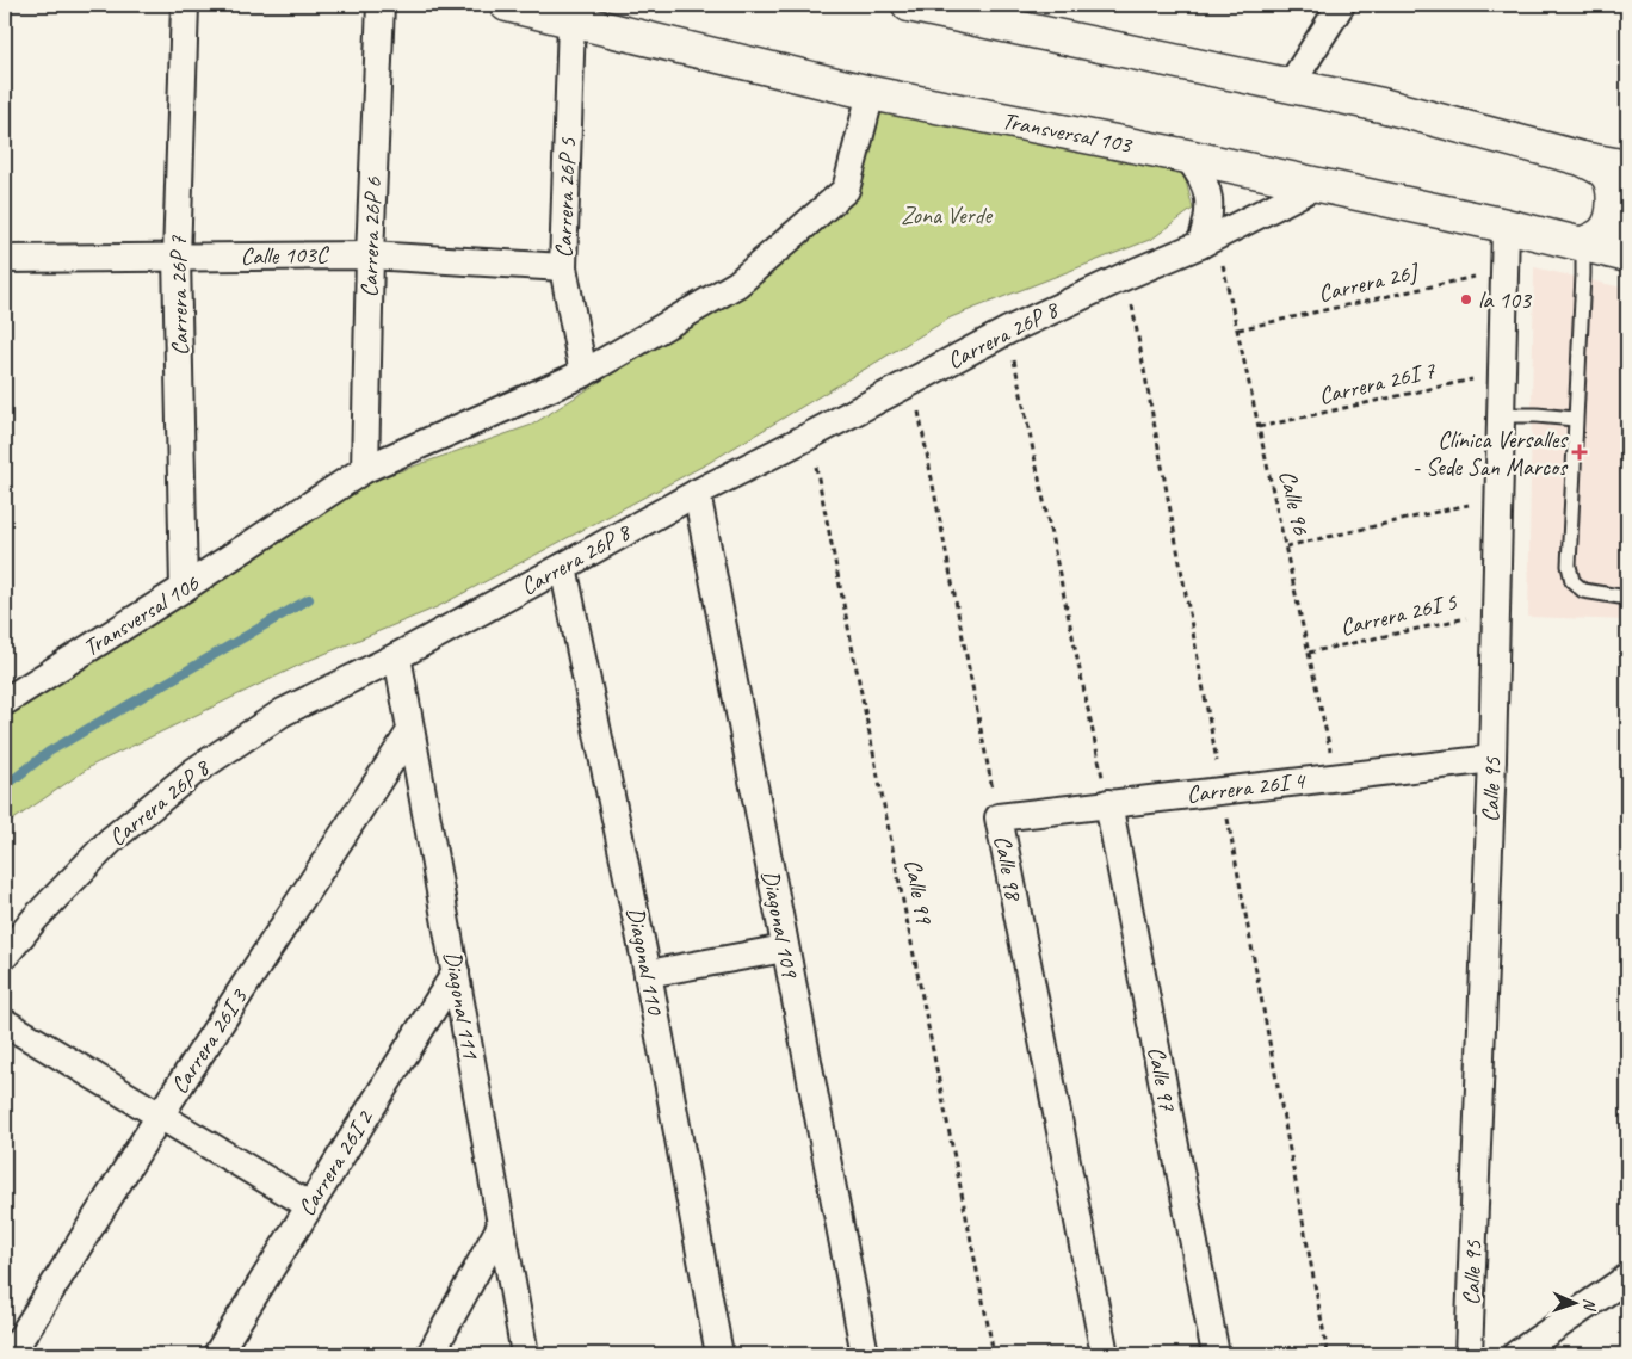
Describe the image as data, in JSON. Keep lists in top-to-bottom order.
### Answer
{
  "streets": {
    "street": [
      "Transversal 103",
      "Carrera 26P 5",
      "Carrera 26P 6",
      "Calle 103C",
      "Carrera 26P 7",
      "Carrera 26P 8",
      "Transversal 106",
      "Carrera 26I 4",
      "Calle 95",
      "Calle 98",
      "Diagonal 109",
      "Diagonal 110",
      "Diagonal 111",
      "Carrera 26I 3",
      "Calle 97",
      "Carrera 26I 2"
    ],
    "path": [
      "Carrera 26J",
      "Carrera 26I 7",
      "Calle 96",
      "Carrera 26I 5",
      "Calle 99"
    ]
  },
  "crossings": [
    ["Transversal 103", "Carrera 26P 5"],
    ["Transversal 103", "Carrera 26P 8"],
    ["Transversal 103", "Transversal 106"],
    ["Transversal 103", "Calle 95"],
    ["Carrera 26P 5", "Calle 103C"],
    ["Carrera 26P 5", "Transversal 106"],
    ["Carrera 26P 6", "Calle 103C"],
    ["Carrera 26P 6", "Transversal 106"],
    ["Calle 103C", "Carrera 26P 7"],
    ["Carrera 26J", "Calle 96"],
    ["Carrera 26J", "Calle 95"],
    ["Carrera 26P 7", "Transversal 106"],
    ["Carrera 26P 8", "Calle 96"],
    ["Carrera 26P 8", "Calle 98"],
    ["Carrera 26P 8", "Calle 99"],
    ["Carrera 26P 8", "Diagonal 109"],
    ["Carrera 26P 8", "Diagonal 110"],
    ["Carrera 26P 8", "Diagonal 111"],
    ["Carrera 26I 7", "Calle 96"],
    ["Carrera 26I 7", "Calle 95"],
    ["Calle 96", "Carrera 26I 5"],
    ["Calle 96", "Carrera 26I 4"],
    ["Carrera 26I 5", "Calle 95"],
    ["Carrera 26I 4", "Calle 95"],
    ["Carrera 26I 4", "Calle 98"],
    ["Carrera 26I 4", "Calle 97"],
    ["Diagonal 111", "Carrera 26I 3"],
    ["Diagonal 111", "Carrera 26I 2"]
  ],
  "parks": ["Zona Verde"],
  "places": {
    "other": ["la 103"],
    "health": ["Clínica Versalles - Sede San Marcos"]
  },
  "north": "right"
}
